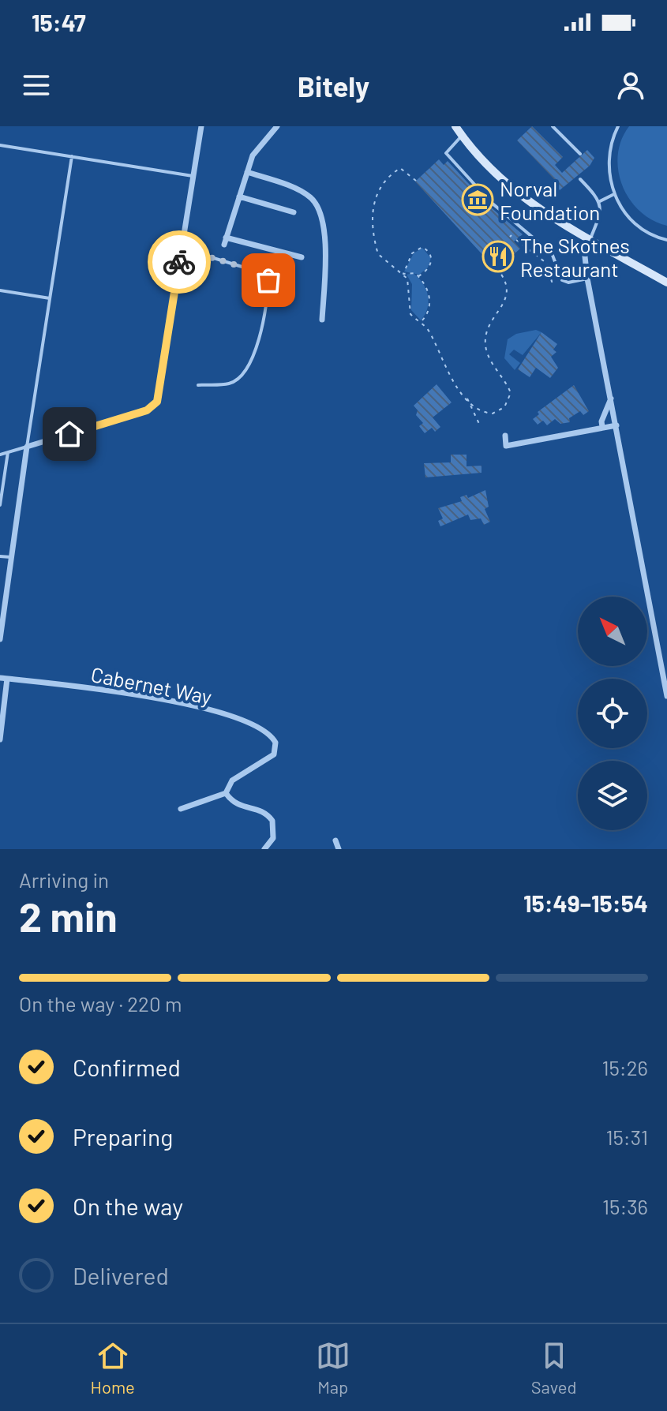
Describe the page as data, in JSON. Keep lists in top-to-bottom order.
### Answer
{
  "streets": {
    "street": ["Cabernet Way"]
  },
  "places": {
    "museum": ["Norval Foundation"],
    "restaurant": ["The Skotnes Restaurant"]
  },
  "north": "top left",
  "page": {
    "status": "15:47",
    "header": "Bitely",
    "heading": ["2 min", "Arriving in", "15:49–15:54"],
    "bar": "On the way · 220 m",
    "list": [
      ["Confirmed", "15:26"],
      ["Preparing", "15:31"],
      ["On the way", "15:36"],
      "Delivered"
    ],
    "tabs": ["Home", "Map", "Saved"]
  }
}
